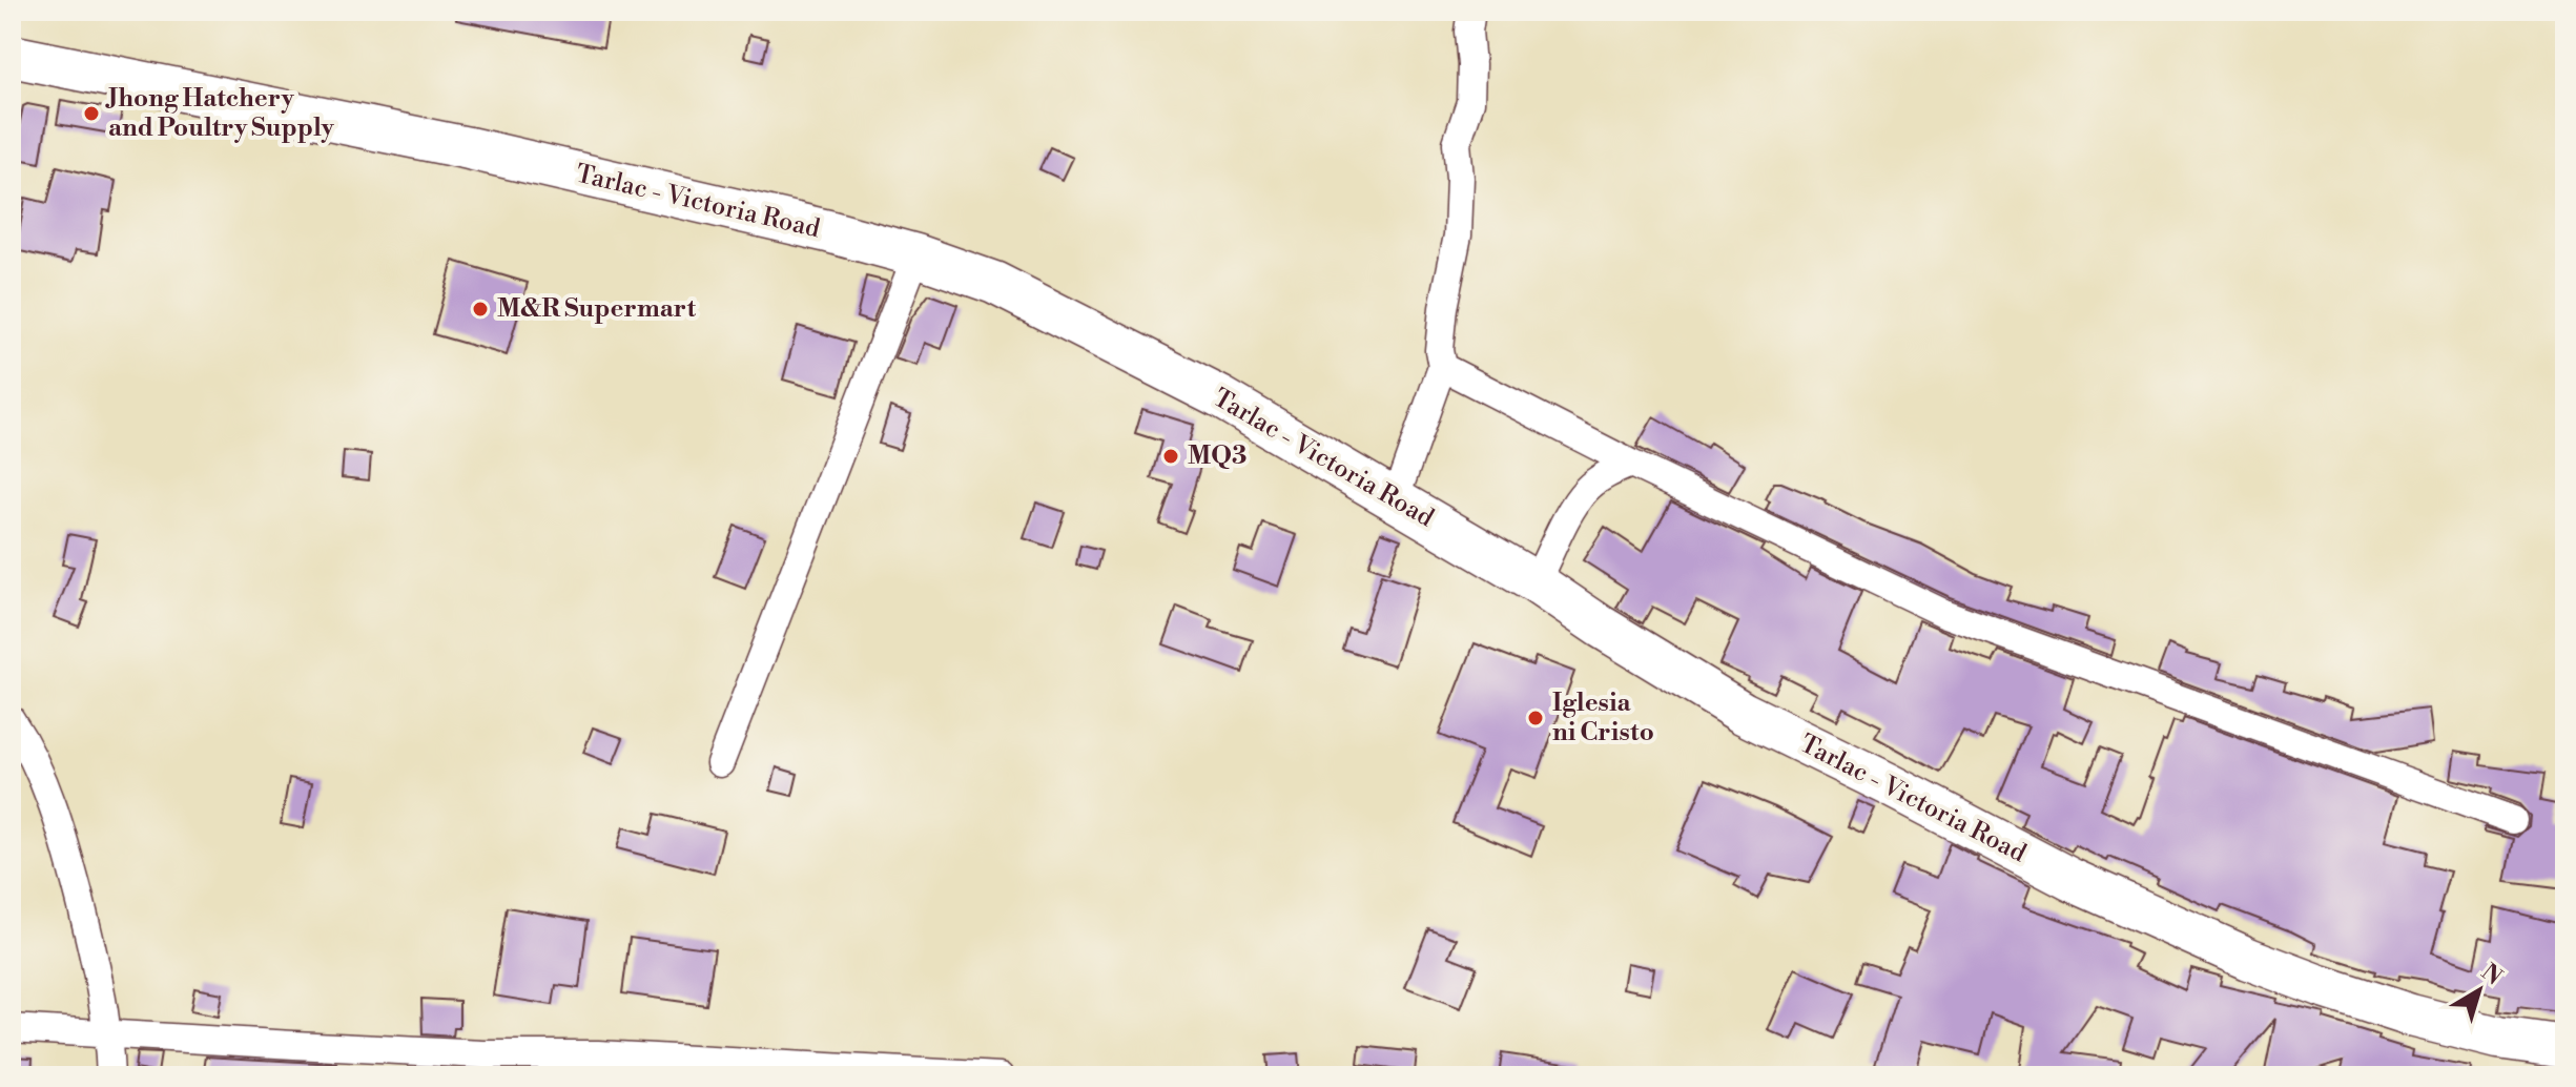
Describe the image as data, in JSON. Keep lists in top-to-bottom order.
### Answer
{
  "streets": {
    "main road": ["Tarlac - Victoria Road"]
  },
  "places": [
    "Jhong Hatchery and Poultry Supply",
    "M&R Supermart",
    "MQ3",
    "Iglesia ni Cristo"
  ],
  "north": "top right"
}
